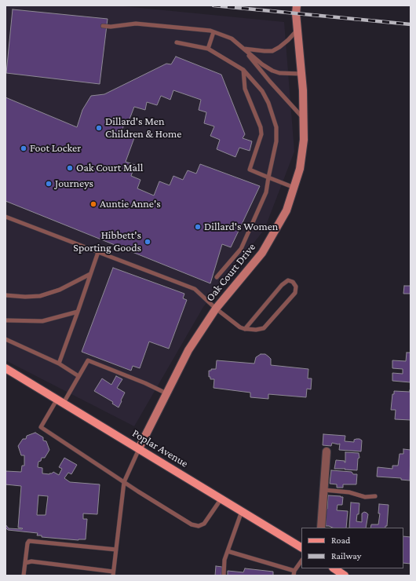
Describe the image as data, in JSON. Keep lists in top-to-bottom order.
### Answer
{
  "streets": {
    "main road": ["Poplar Avenue"],
    "street": ["Oak Court Drive"]
  },
  "crossings": [
    ["Oak Court Drive", "Poplar Avenue"]
  ],
  "places": [
    "Dillard's Men Children & Home",
    "Foot Locker",
    "Oak Court Mall",
    "Journeys",
    "Auntie Anne's",
    "Dillard's Women",
    "Hibbett's Sporting Goods"
  ],
  "legend": ["Road", "Railway"]
}
